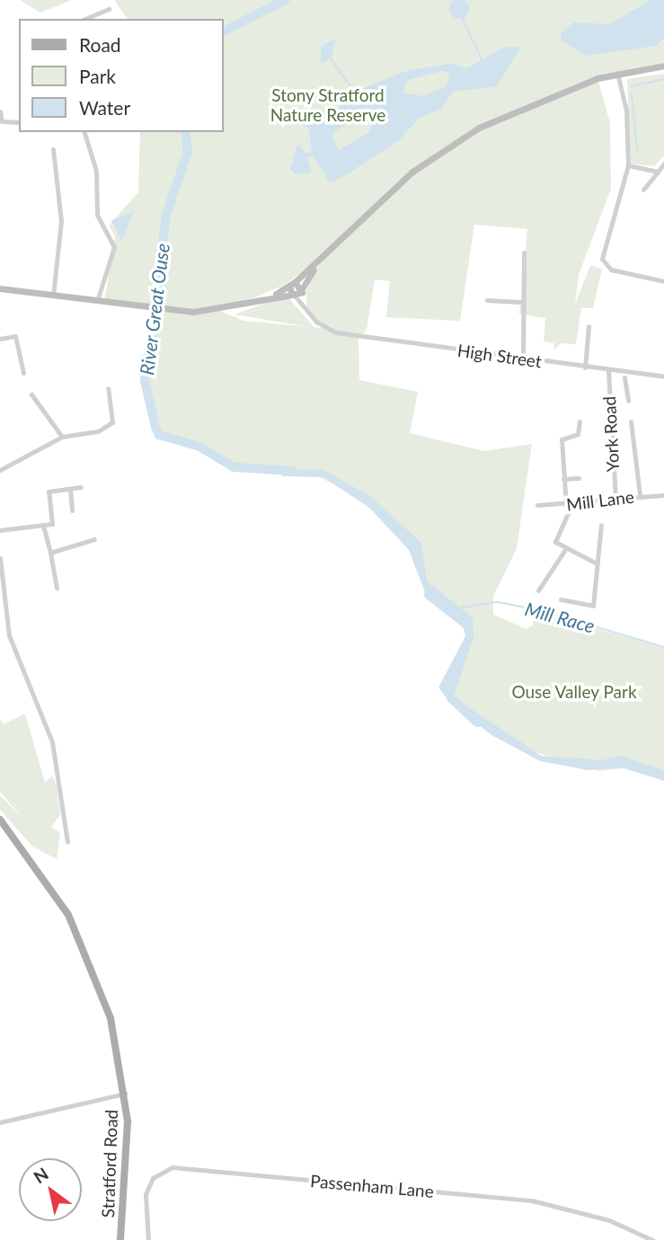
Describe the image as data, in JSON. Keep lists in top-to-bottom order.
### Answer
{
  "streets": {
    "main road": ["Stratford Road"],
    "street": [
      "High Street",
      "York Road",
      "Mill Lane",
      "Passenham Lane"
    ]
  },
  "crossings": [
    ["High Street", "York Road"],
    ["York Road", "Mill Lane"]
  ],
  "water": ["River Great Ouse", "Mill Race"],
  "parks": ["Stony Stratford Nature Reserve", "Ouse Valley Park"],
  "legend": ["Road", "Park", "Water"],
  "north": "top left"
}
